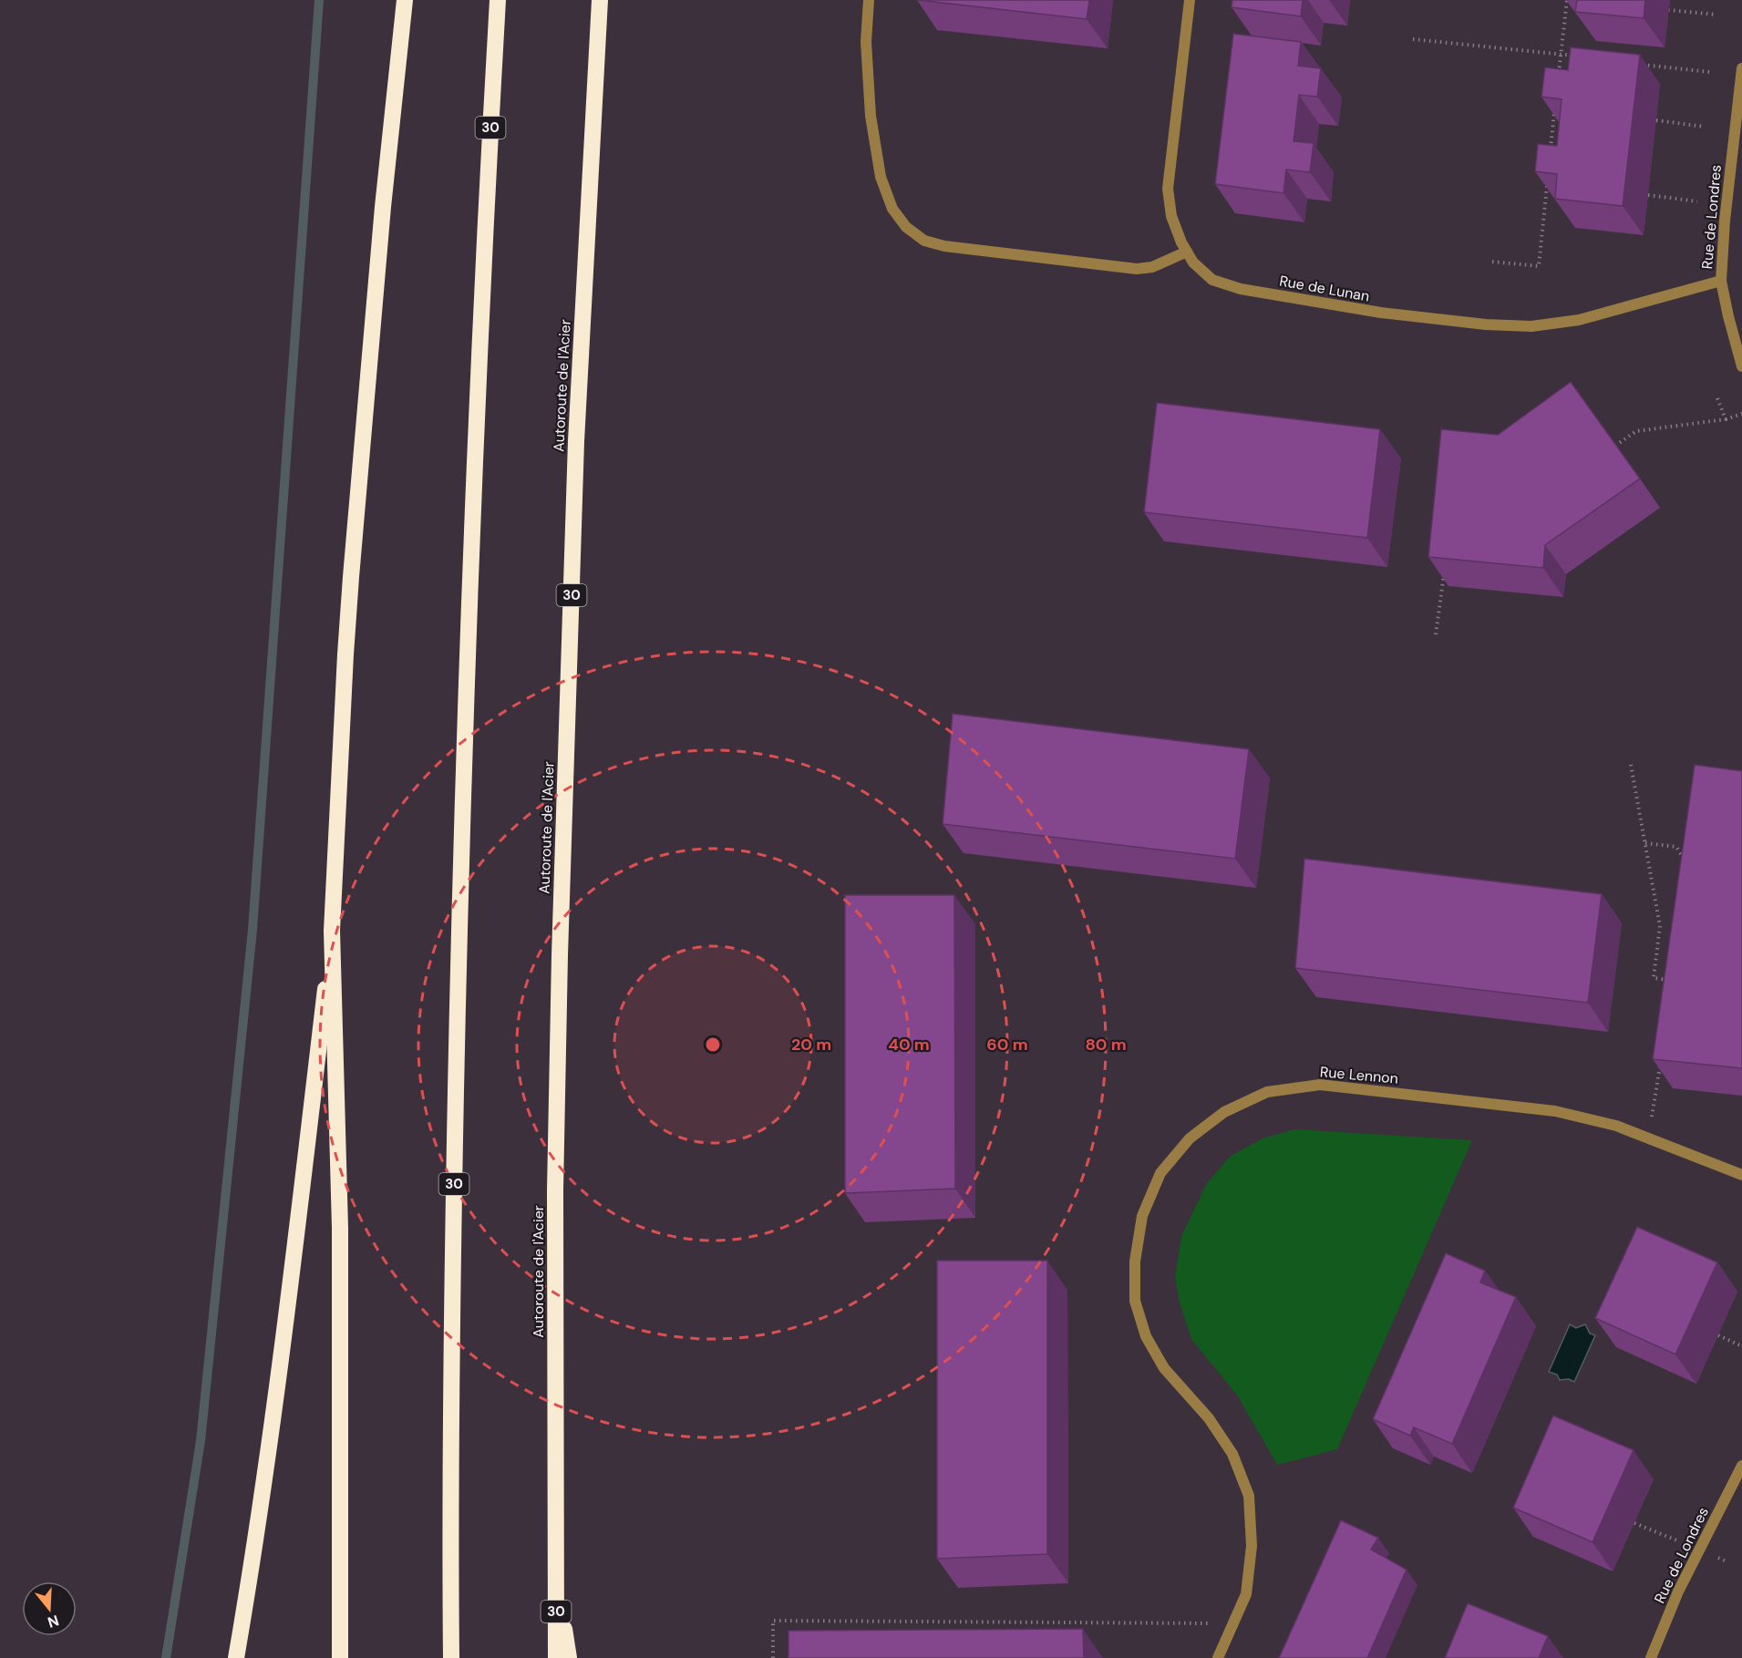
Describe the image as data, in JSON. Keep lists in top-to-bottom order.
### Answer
{
  "streets": {
    "highway": ["30", "Autoroute de l'Acier"],
    "street": ["Rue de Londres", "Rue de Lunan", "Rue Lennon"]
  },
  "crossings": [
    ["Rue de Londres", "Rue de Lunan"]
  ],
  "north": "bottom",
  "rings": [
    "20 m",
    "40 m",
    "60 m",
    "80 m"
  ]
}
